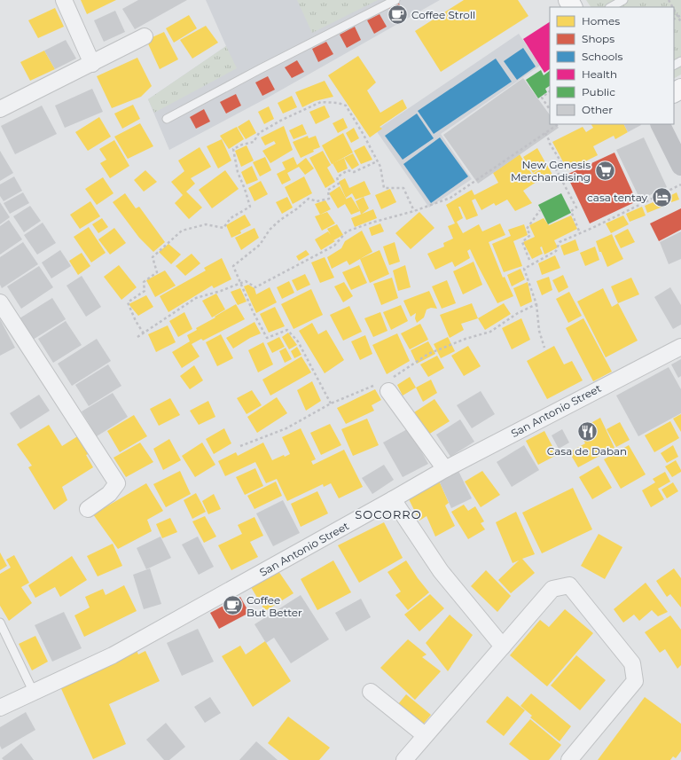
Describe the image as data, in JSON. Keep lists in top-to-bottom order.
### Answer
{
  "streets": {
    "street": ["San Antonio Street"]
  },
  "districts": ["SOCORRO"],
  "places": {
    "cafe": ["Coffee Stroll", "Coffee But Better"],
    "supermarket": ["New Genesis Merchandising"],
    "hotel": ["casa tentay"],
    "restaurant": ["Casa de Daban"]
  },
  "legend": [
    "Homes",
    "Shops",
    "Schools",
    "Health",
    "Public",
    "Other"
  ]
}
